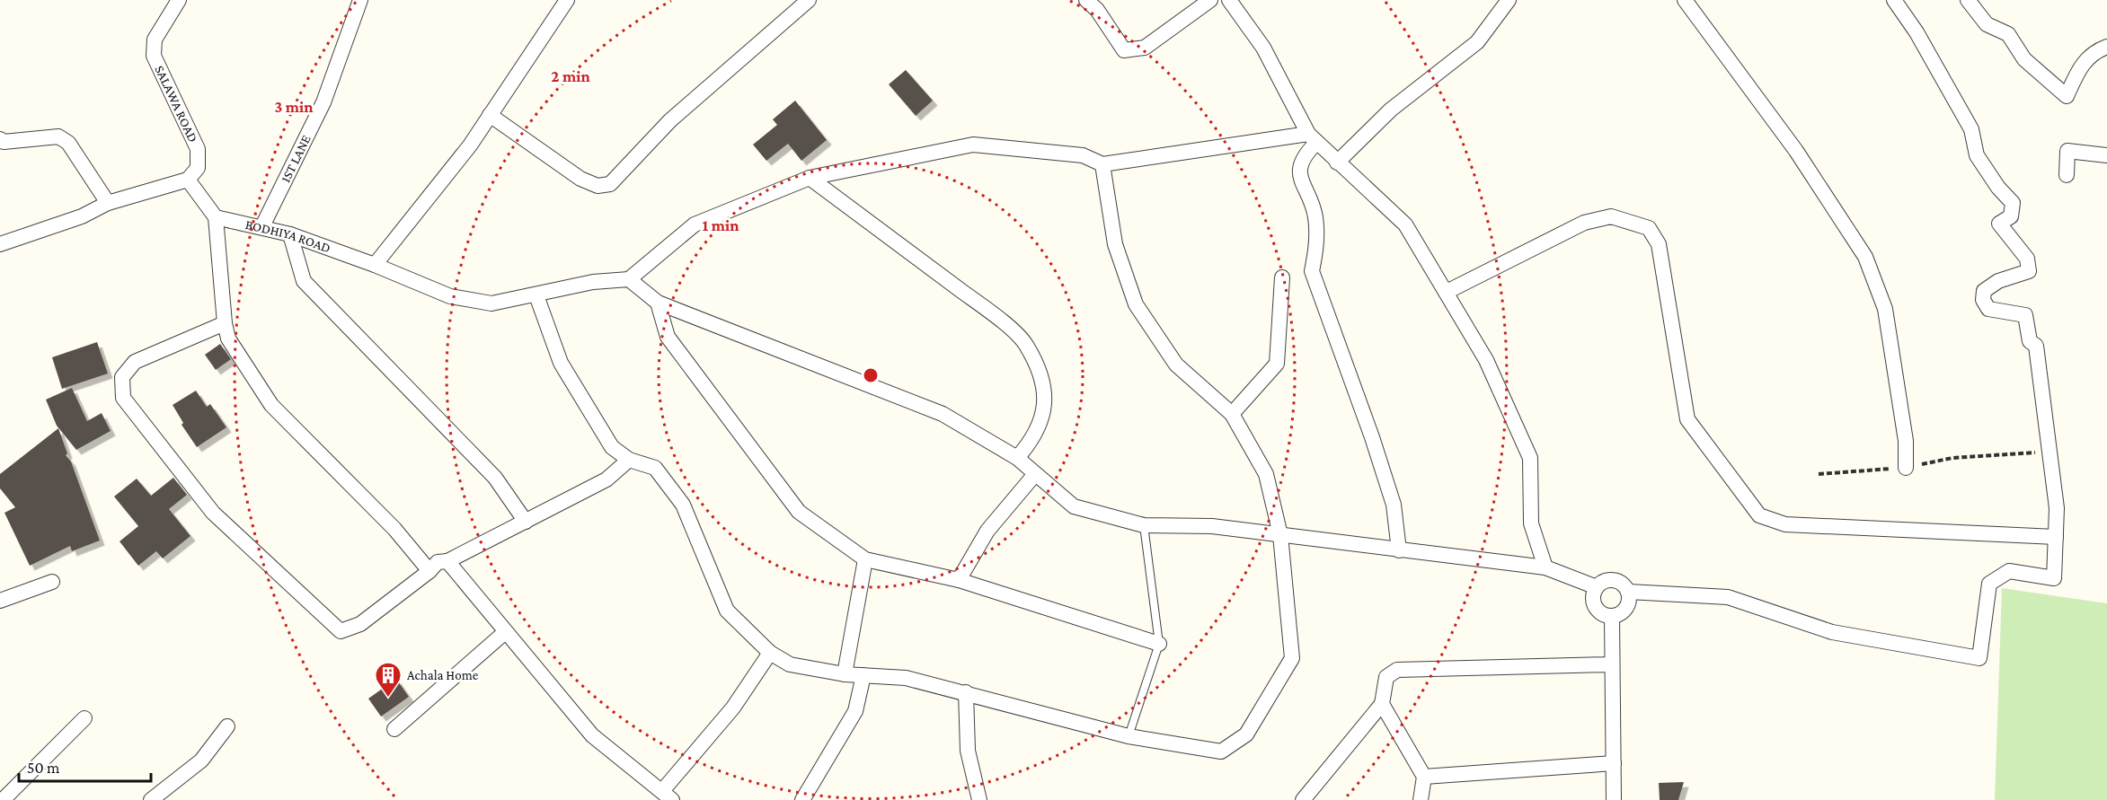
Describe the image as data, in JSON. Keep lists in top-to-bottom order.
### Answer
{
  "streets": {
    "street": ["SALAWA ROAD", "1ST LANE", "BODHIYA ROAD"]
  },
  "crossings": [
    ["1ST LANE", "BODHIYA ROAD"]
  ],
  "places": {
    "building": ["Achala Home"]
  },
  "scale_bar": "50 m",
  "rings": ["2 min", "3 min", "1 min"]
}
